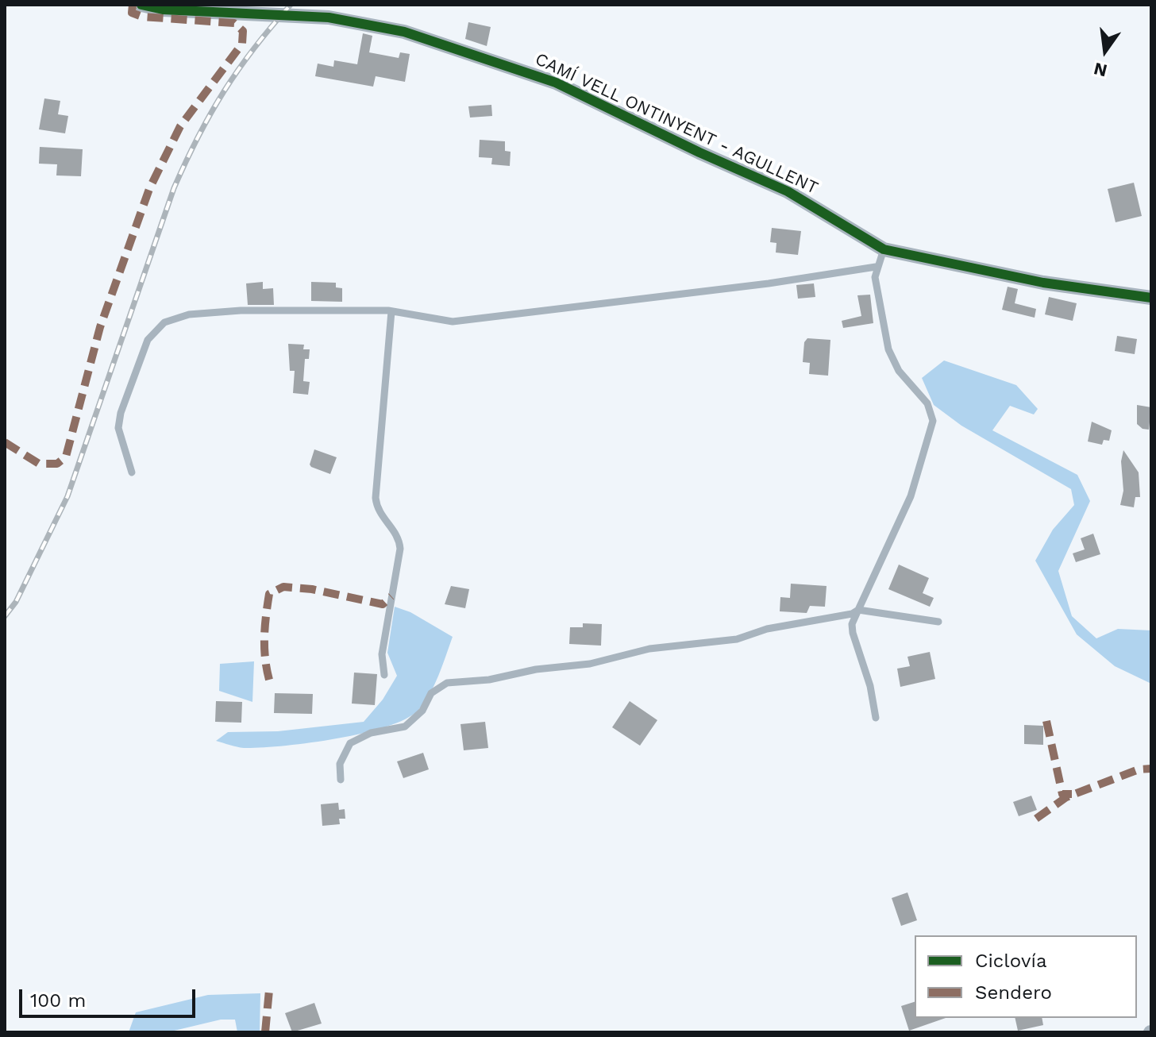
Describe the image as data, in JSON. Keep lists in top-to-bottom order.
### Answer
{
  "streets": {
    "street": ["CAMÍ VELL ONTINYENT - AGULLENT"]
  },
  "legend": ["Ciclovía", "Sendero"],
  "scale_bar": "100 m",
  "north": "bottom"
}
